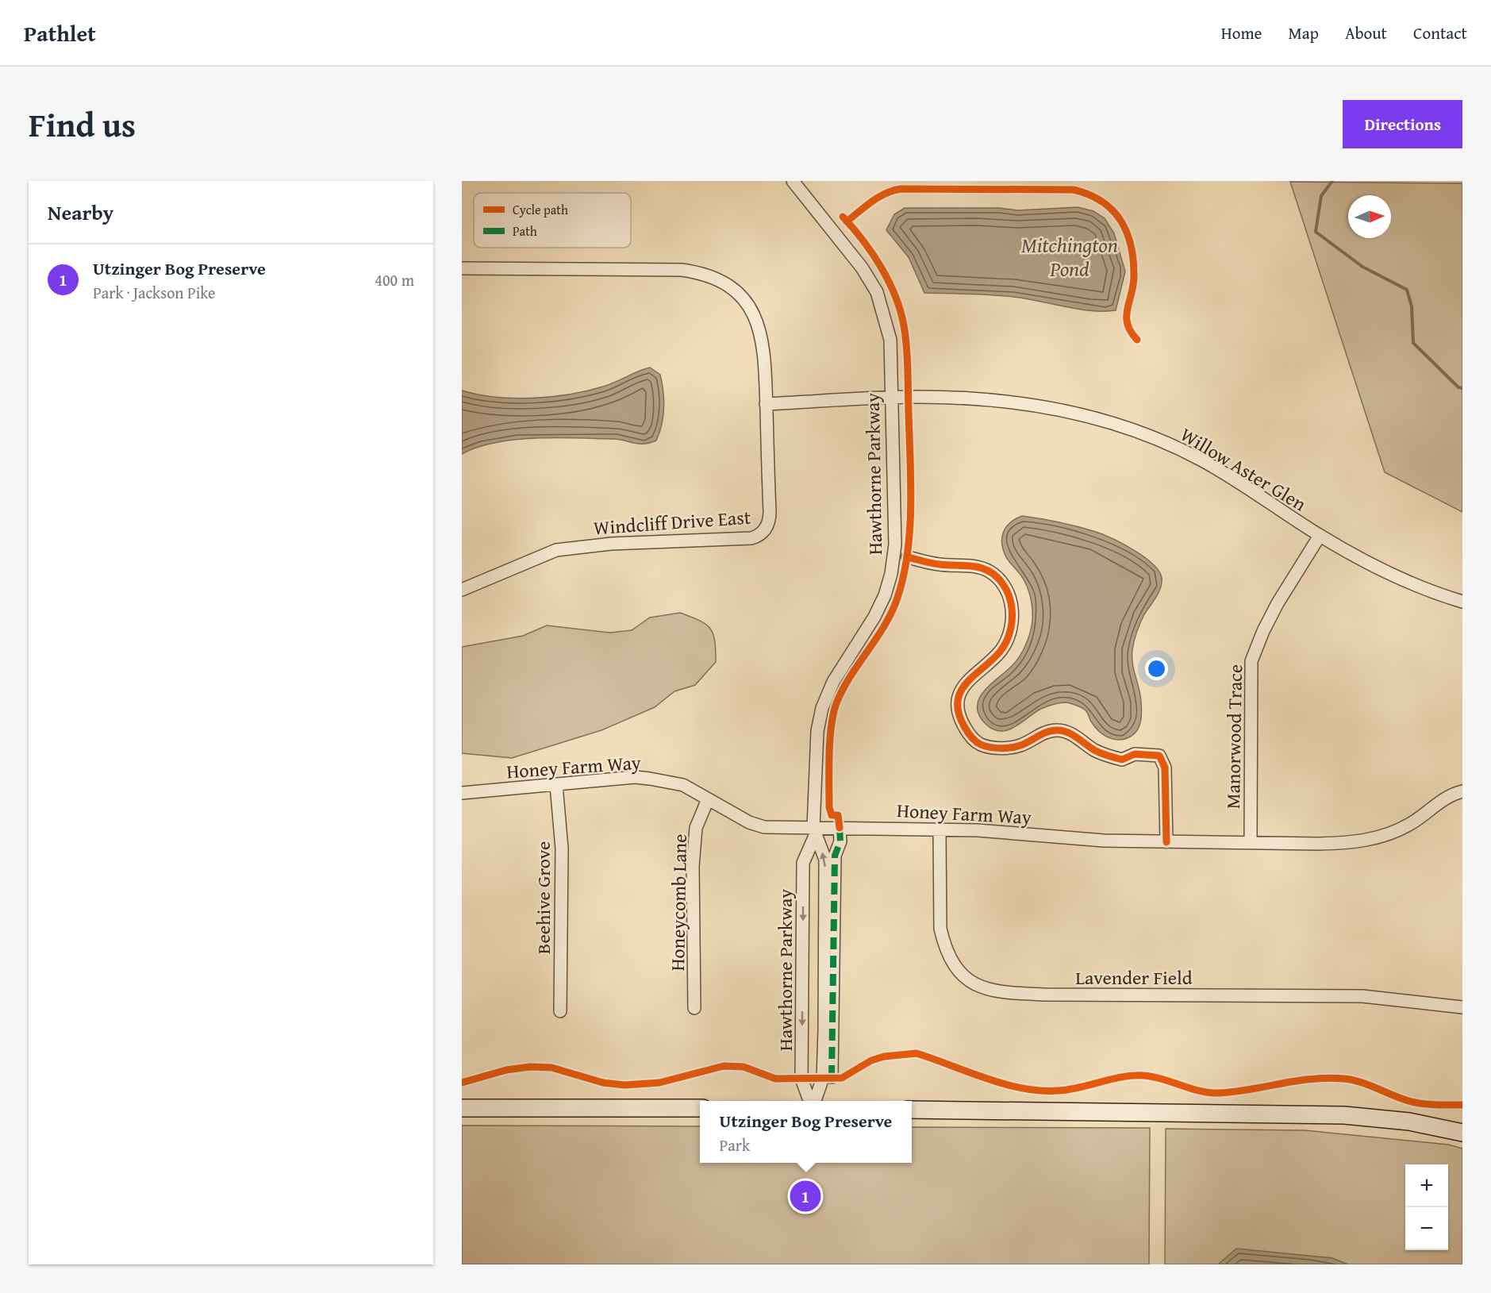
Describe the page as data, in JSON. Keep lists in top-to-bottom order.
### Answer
{
  "streets": {
    "street": [
      "Willow Aster Glen",
      "Hawthorne Parkway",
      "Windcliff Drive East",
      "Manorwood Trace",
      "Honey Farm Way",
      "Beehive Grove",
      "Honeycomb Lane",
      "Lavender Field"
    ]
  },
  "crossings": [
    ["Willow Aster Glen", "Hawthorne Parkway"],
    ["Willow Aster Glen", "Windcliff Drive East"],
    ["Willow Aster Glen", "Manorwood Trace"],
    ["Hawthorne Parkway", "Honey Farm Way"],
    ["Manorwood Trace", "Honey Farm Way"],
    ["Honey Farm Way", "Beehive Grove"],
    ["Honey Farm Way", "Honeycomb Lane"],
    ["Honey Farm Way", "Lavender Field"]
  ],
  "water": ["Mitchington Pond"],
  "legend": ["Cycle path", "Path"],
  "north": "right",
  "page": {
    "header": "Pathlet",
    "nav": [
      "Home",
      "Map",
      "About",
      "Contact"
    ],
    "title": "Find us",
    "buttons": "Directions",
    "heading": "Nearby",
    "list": [
      {
        "mark": "1",
        "name": "Utzinger Bog Preserve",
        "note": "Park · Jackson Pike",
        "value": "400 m"
      }
    ],
    "popup": ["Utzinger Bog Preserve", "Park"],
    "map_buttons": ["+", "−"],
    "pins": "1"
  }
}
